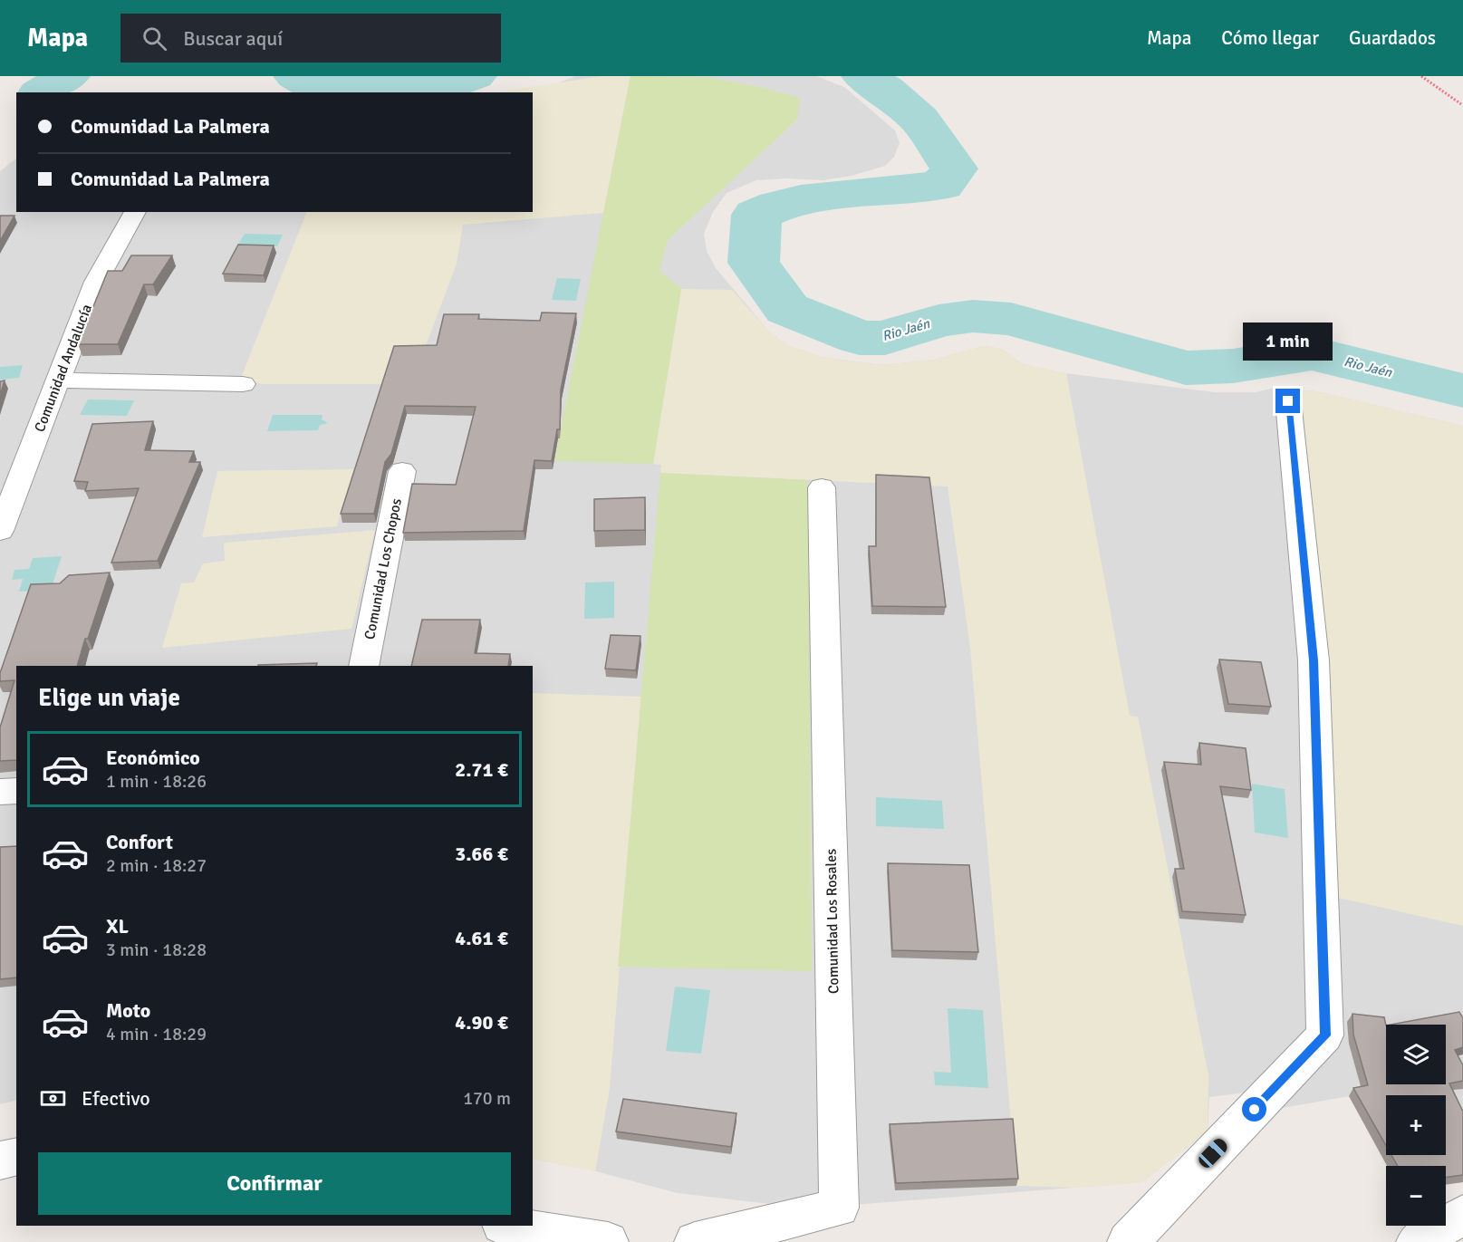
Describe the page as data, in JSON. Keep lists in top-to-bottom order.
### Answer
{
  "streets": {
    "street": ["Comunidad Andalucía", "Comunidad Los Chopos", "Comunidad Los Rosales"]
  },
  "water": ["Rio Jaén"],
  "page": {
    "header": "Mapa",
    "search": "Buscar aquí",
    "nav": ["Mapa", "Cómo llegar", "Guardados"],
    "banner": ["Comunidad La Palmera", "Comunidad La Palmera"],
    "bubble": "1 min",
    "heading": "Elige un viaje",
    "list": [
      {
        "name": "Económico",
        "note": "1 min · 18:26",
        "value": "2.71 €"
      },
      {
        "name": "Confort",
        "note": "2 min · 18:27",
        "value": "3.66 €"
      },
      {
        "name": "XL",
        "note": "3 min · 18:28",
        "value": "4.61 €"
      },
      {
        "name": "Moto",
        "note": "4 min · 18:29",
        "value": "4.90 €"
      }
    ],
    "map_buttons": ["+", "−"],
    "pay": ["Efectivo", "170 m"],
    "buttons": "Confirmar"
  }
}
